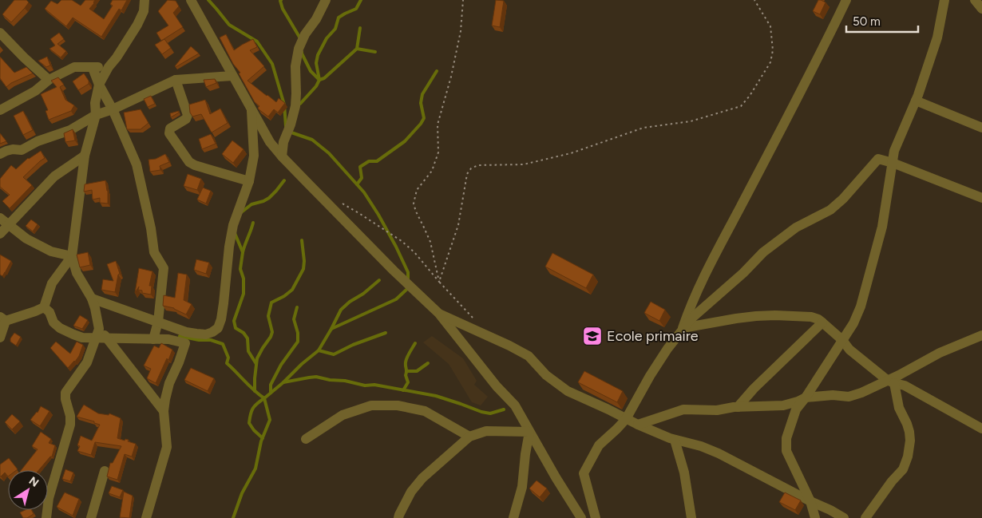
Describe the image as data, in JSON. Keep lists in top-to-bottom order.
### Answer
{
  "places": {
    "school or university": ["Ecole primaire"]
  },
  "scale_bar": "50 m",
  "north": "top right"
}
